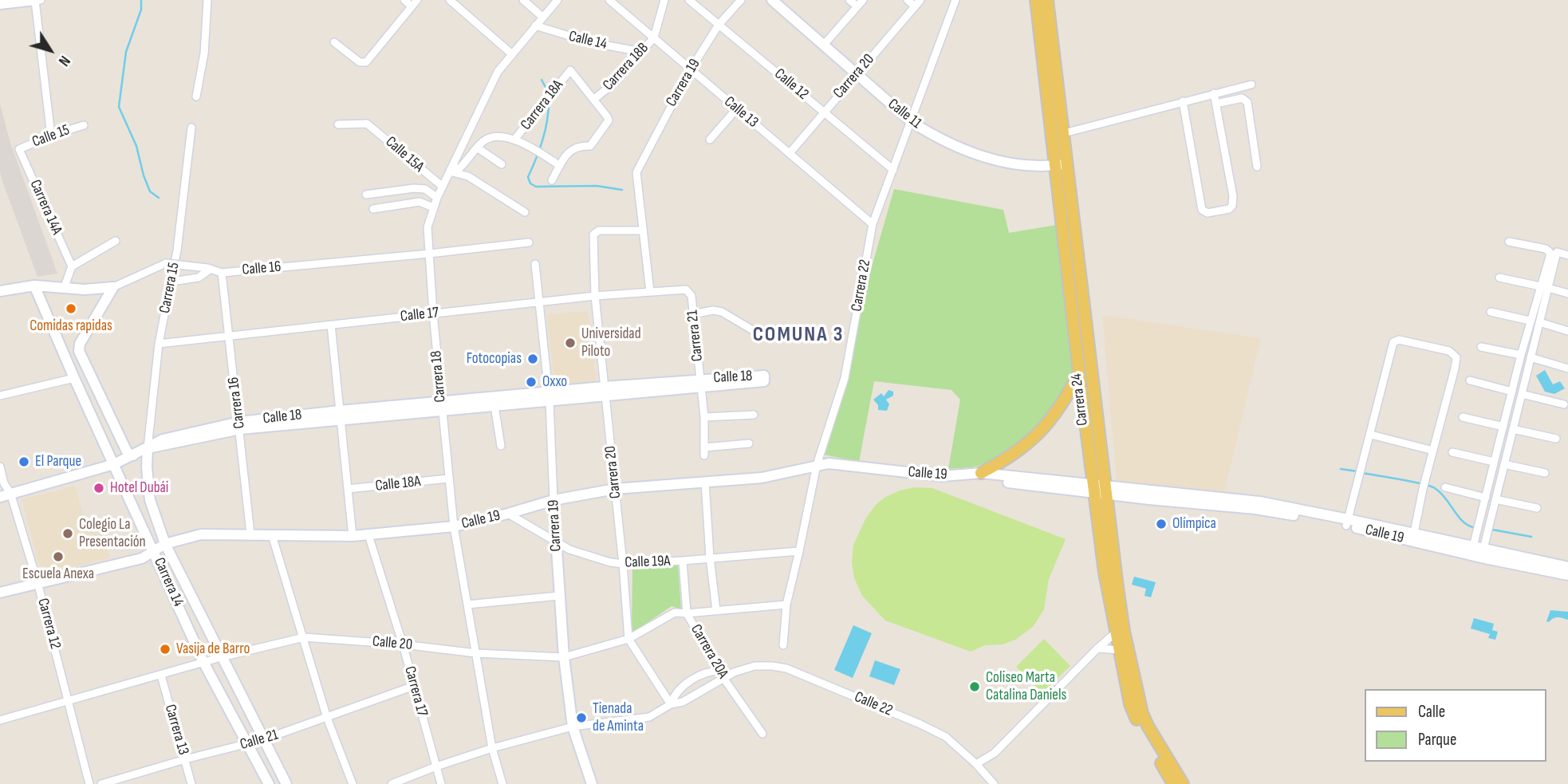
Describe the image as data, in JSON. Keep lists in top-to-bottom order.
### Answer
{
  "streets": {
    "main road": ["Carrera 24"],
    "street": [
      "Calle 14",
      "Carrera 18B",
      "Carrera 20",
      "Carrera 19",
      "Calle 12",
      "Carrera 18A",
      "Calle 13",
      "Calle 11",
      "Calle 15",
      "Calle 15A",
      "Carrera 14A",
      "Calle 16",
      "Carrera 22",
      "Carrera 15",
      "Calle 17",
      "Carrera 21",
      "Carrera 18",
      "Calle 18",
      "Carrera 16",
      "Calle 19",
      "Calle 18A",
      "Calle 19A",
      "Carrera 14",
      "Carrera 12",
      "Calle 20",
      "Carrera 20A",
      "Carrera 17",
      "Calle 22",
      "Carrera 13",
      "Calle 21"
    ]
  },
  "crossings": [
    ["Calle 14", "Carrera 18B"],
    ["Calle 14", "Carrera 18"],
    ["Carrera 18B", "Carrera 18A"],
    ["Carrera 18B", "Calle 13"],
    ["Carrera 20", "Carrera 19"],
    ["Carrera 20", "Calle 12"],
    ["Carrera 20", "Calle 13"],
    ["Carrera 20", "Calle 11"],
    ["Carrera 20", "Calle 17"],
    ["Carrera 20", "Calle 18"],
    ["Carrera 20", "Calle 19"],
    ["Carrera 20", "Calle 19A"],
    ["Carrera 20", "Calle 20"],
    ["Carrera 20", "Calle 22"],
    ["Carrera 19", "Calle 12"],
    ["Carrera 19", "Calle 13"],
    ["Carrera 19", "Calle 17"],
    ["Carrera 19", "Calle 18"],
    ["Carrera 19", "Calle 19"],
    ["Carrera 19", "Calle 19A"],
    ["Carrera 19", "Calle 20"],
    ["Carrera 19", "Calle 22"],
    ["Calle 12", "Carrera 22"],
    ["Calle 13", "Carrera 22"],
    ["Calle 11", "Carrera 22"],
    ["Calle 11", "Carrera 24"],
    ["Calle 15", "Carrera 14A"],
    ["Calle 15A", "Carrera 18"],
    ["Calle 16", "Carrera 18"],
    ["Calle 16", "Carrera 16"],
    ["Calle 16", "Carrera 14"],
    ["Carrera 22", "Calle 19"],
    ["Carrera 22", "Calle 19A"],
    ["Carrera 22", "Calle 20"],
    ["Carrera 15", "Calle 17"],
    ["Carrera 15", "Calle 18"],
    ["Carrera 15", "Carrera 14"],
    ["Calle 17", "Carrera 21"],
    ["Calle 17", "Carrera 18"],
    ["Calle 17", "Carrera 16"],
    ["Carrera 21", "Calle 18"],
    ["Carrera 18", "Calle 18"],
    ["Carrera 18", "Calle 19"],
    ["Carrera 18", "Calle 18A"],
    ["Carrera 18", "Calle 20"],
    ["Carrera 18", "Calle 22"],
    ["Calle 18", "Carrera 16"],
    ["Calle 18", "Carrera 14"],
    ["Calle 18", "Carrera 12"],
    ["Carrera 24", "Calle 19"],
    ["Carrera 16", "Calle 19"],
    ["Calle 19", "Calle 19A"],
    ["Calle 19", "Carrera 14"],
    ["Calle 19", "Carrera 12"],
    ["Calle 19", "Carrera 17"],
    ["Calle 19A", "Carrera 20A"],
    ["Carrera 14", "Calle 20"],
    ["Carrera 14", "Calle 21"],
    ["Carrera 12", "Calle 20"],
    ["Calle 20", "Carrera 20A"],
    ["Calle 20", "Carrera 17"],
    ["Calle 20", "Carrera 13"],
    ["Carrera 20A", "Calle 22"],
    ["Carrera 17", "Calle 22"],
    ["Carrera 17", "Calle 21"],
    ["Carrera 13", "Calle 21"]
  ],
  "districts": ["COMUNA 3"],
  "places": [
    "Comidas rapidas",
    "Universidad Piloto",
    "Fotocopias",
    "Oxxo",
    "El Parque",
    "Hotel Dubái",
    "Olímpica",
    "Colegio La Presentación",
    "Escuela Anexa",
    "Vasija de Barro",
    "Coliseo Marta Catalina Daniels",
    "Tienada de Aminta"
  ],
  "legend": ["Calle", "Parque"],
  "north": "bottom right"
}
